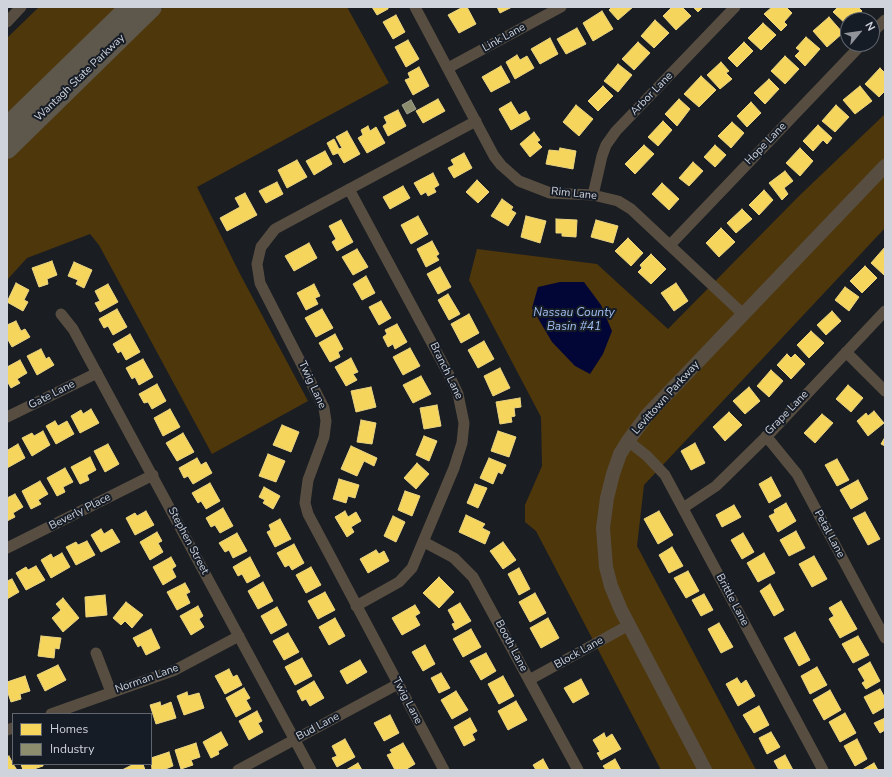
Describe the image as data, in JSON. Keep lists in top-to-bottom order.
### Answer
{
  "streets": {
    "highway": ["Wantagh State Parkway"],
    "street": [
      "Link Lane",
      "Arbor Lane",
      "Hope Lane",
      "Rim Lane",
      "Branch Lane",
      "Twig Lane",
      "Gate Lane",
      "Levittown Parkway",
      "Grape Lane",
      "Beverly Place",
      "Petal Lane",
      "Stephen Street",
      "Brittle Lane",
      "Booth Lane",
      "Block Lane",
      "Norman Lane",
      "Bud Lane"
    ]
  },
  "crossings": [
    ["Link Lane", "Rim Lane"],
    ["Arbor Lane", "Rim Lane"],
    ["Hope Lane", "Rim Lane"],
    ["Rim Lane", "Twig Lane"],
    ["Rim Lane", "Levittown Parkway"],
    ["Branch Lane", "Twig Lane"],
    ["Branch Lane", "Booth Lane"],
    ["Twig Lane", "Bud Lane"],
    ["Gate Lane", "Stephen Street"],
    ["Levittown Parkway", "Brittle Lane"],
    ["Levittown Parkway", "Block Lane"],
    ["Grape Lane", "Petal Lane"],
    ["Grape Lane", "Brittle Lane"],
    ["Beverly Place", "Stephen Street"],
    ["Stephen Street", "Norman Lane"],
    ["Stephen Street", "Bud Lane"],
    ["Booth Lane", "Block Lane"]
  ],
  "water": ["Nassau County Basin #41"],
  "legend": ["Homes", "Industry"],
  "north": "top right"
}
